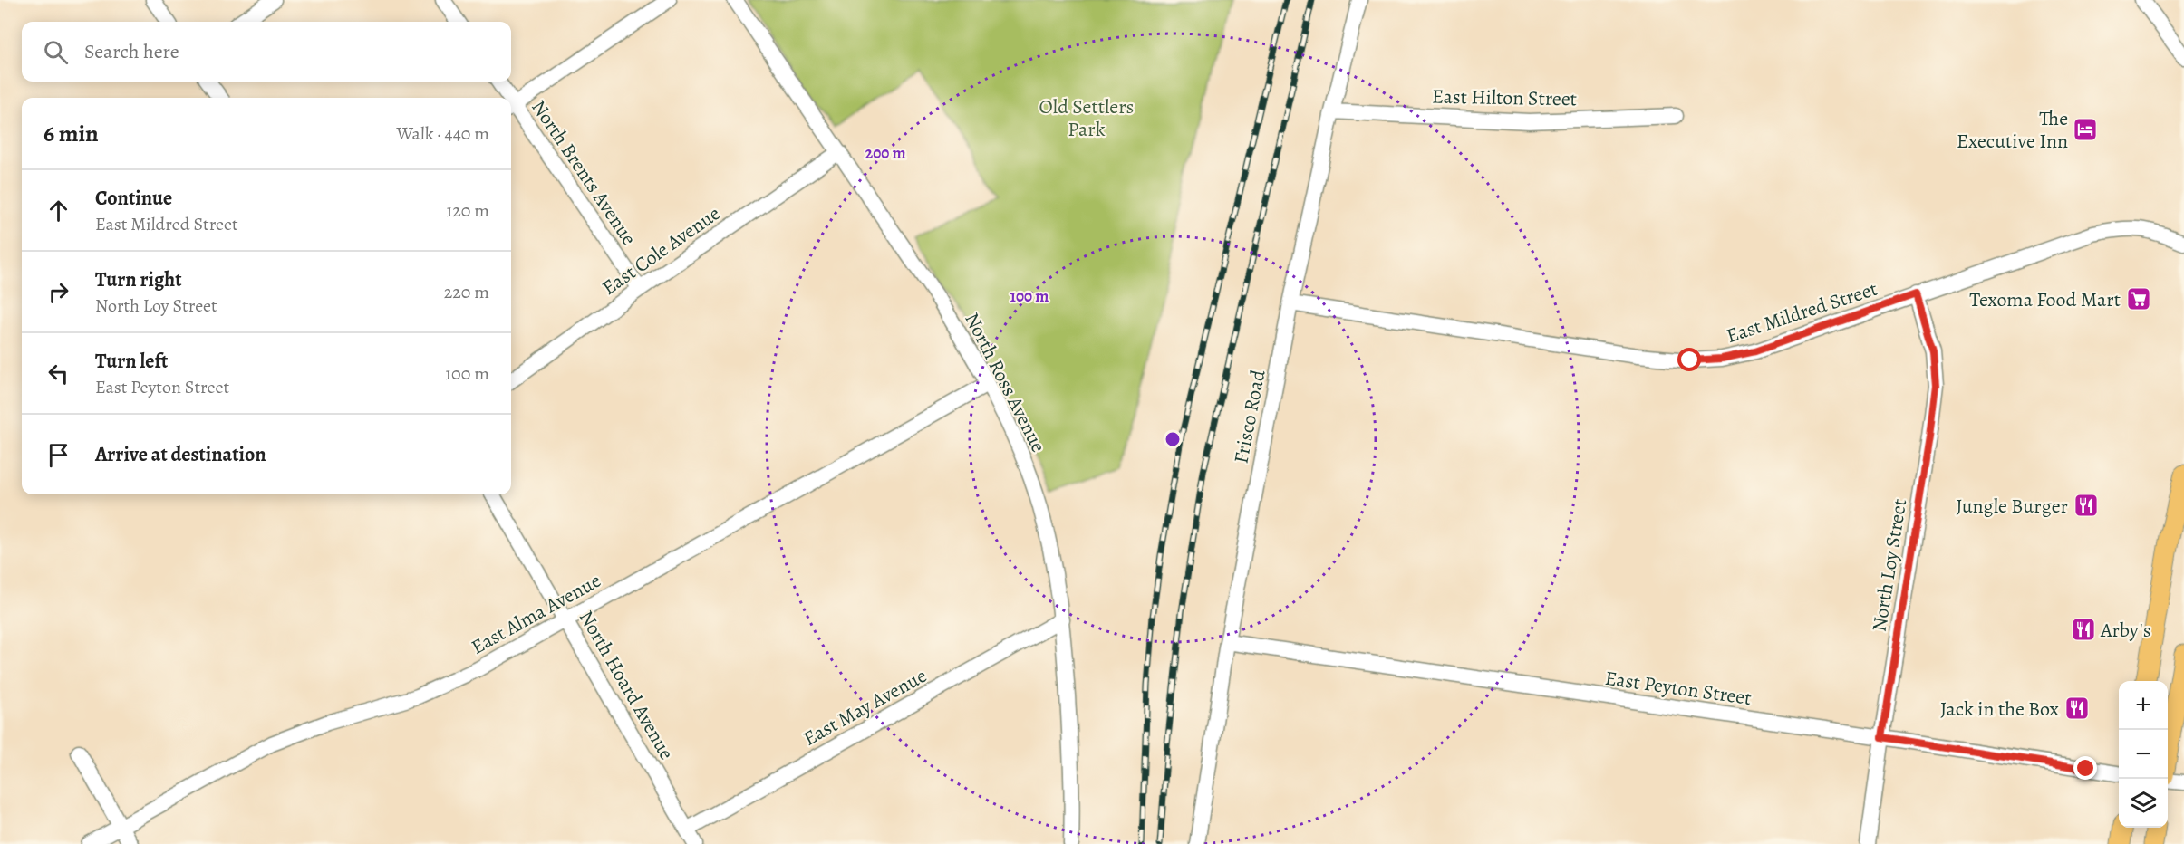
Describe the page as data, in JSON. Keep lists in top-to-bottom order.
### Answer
{
  "streets": {
    "street": [
      "East Hilton Street",
      "North Brents Avenue",
      "East Cole Avenue",
      "East Mildred Street",
      "North Ross Avenue",
      "Frisco Road",
      "North Loy Street",
      "East Alma Avenue",
      "North Hoard Avenue",
      "East Peyton Street",
      "East May Avenue"
    ]
  },
  "crossings": [
    ["East Hilton Street", "Frisco Road"],
    ["North Brents Avenue", "East Cole Avenue"],
    ["East Cole Avenue", "North Ross Avenue"],
    ["East Mildred Street", "Frisco Road"],
    ["East Mildred Street", "North Loy Street"],
    ["North Ross Avenue", "East Alma Avenue"],
    ["North Ross Avenue", "East May Avenue"],
    ["Frisco Road", "East Peyton Street"],
    ["North Loy Street", "East Peyton Street"],
    ["East Alma Avenue", "North Hoard Avenue"],
    ["North Hoard Avenue", "East May Avenue"]
  ],
  "parks": ["Old Settlers Park"],
  "places": {
    "hotel": ["The Executive Inn"],
    "supermarket": ["Texoma Food Mart"],
    "restaurant": ["Jungle Burger", "Arby's", "Jack in the Box"]
  },
  "page": {
    "search": "Search here",
    "heading": ["6 min", "Walk · 440 m"],
    "list": [
      ["Continue", "East Mildred Street", "120 m"],
      ["Turn right", "North Loy Street", "220 m"],
      ["Turn left", "East Peyton Street", "100 m"],
      "Arrive at destination"
    ],
    "map_buttons": ["+", "−"]
  },
  "rings": ["200 m", "100 m"]
}
